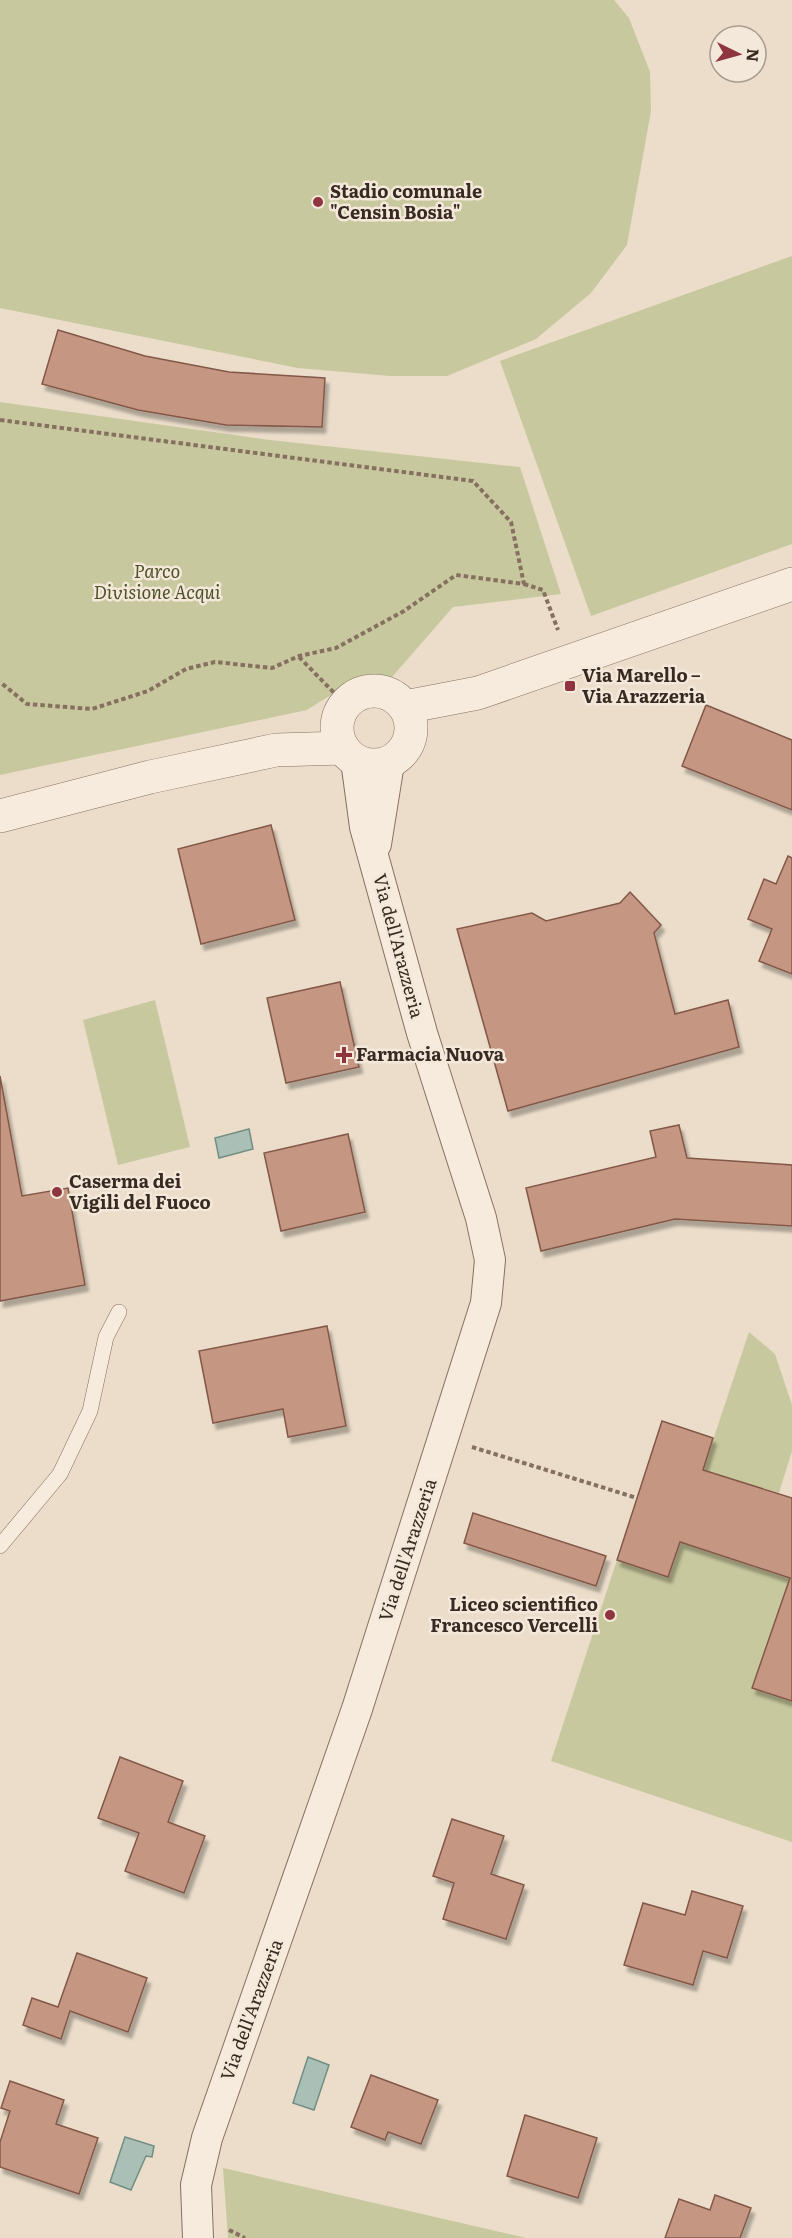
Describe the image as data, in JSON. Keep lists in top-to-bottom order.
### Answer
{
  "streets": {
    "street": ["Via dell'Arazzeria"]
  },
  "parks": ["Parco Divisione Acqui"],
  "places": {
    "other": ["Stadio comunale \"Censin Bosia\"", "Caserma dei Vigili del Fuoco", "Liceo scientifico Francesco Vercelli"],
    "transit": ["Via Marello – Via Arazzeria"],
    "health": ["Farmacia Nuova"]
  },
  "north": "right"
}
